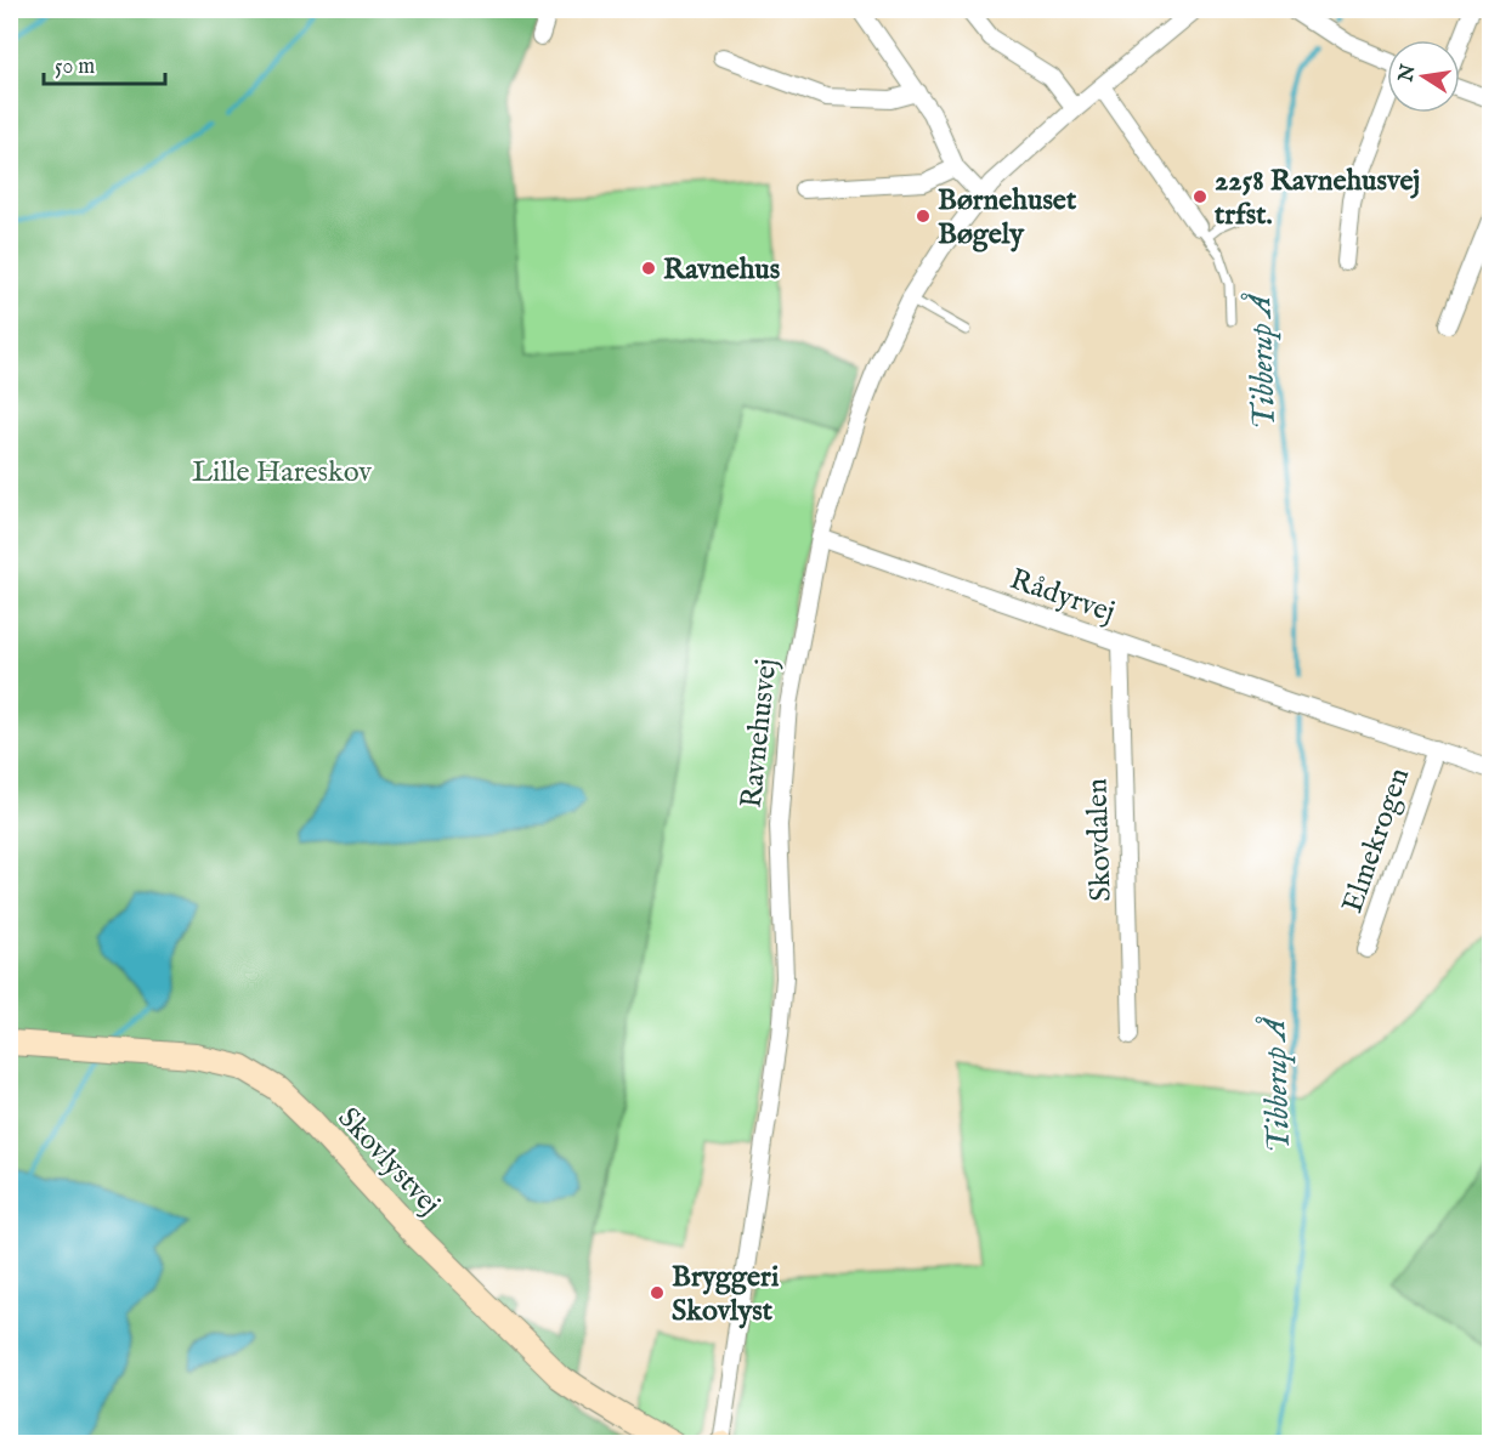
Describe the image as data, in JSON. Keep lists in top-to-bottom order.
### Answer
{
  "streets": {
    "street": [
      "Rådyrvej",
      "Ravnehusvej",
      "Skovdalen",
      "Elmekrogen",
      "Skovlystvej"
    ]
  },
  "crossings": [
    ["Rådyrvej", "Ravnehusvej"],
    ["Rådyrvej", "Skovdalen"],
    ["Rådyrvej", "Elmekrogen"]
  ],
  "water": ["Tibberup Å"],
  "parks": ["Lille Hareskov"],
  "places": [
    "2258 Ravnehusvej trfst.",
    "Børnehuset Bøgely",
    "Ravnehus",
    "Bryggeri Skovlyst"
  ],
  "scale_bar": "50 m",
  "north": "left"
}
